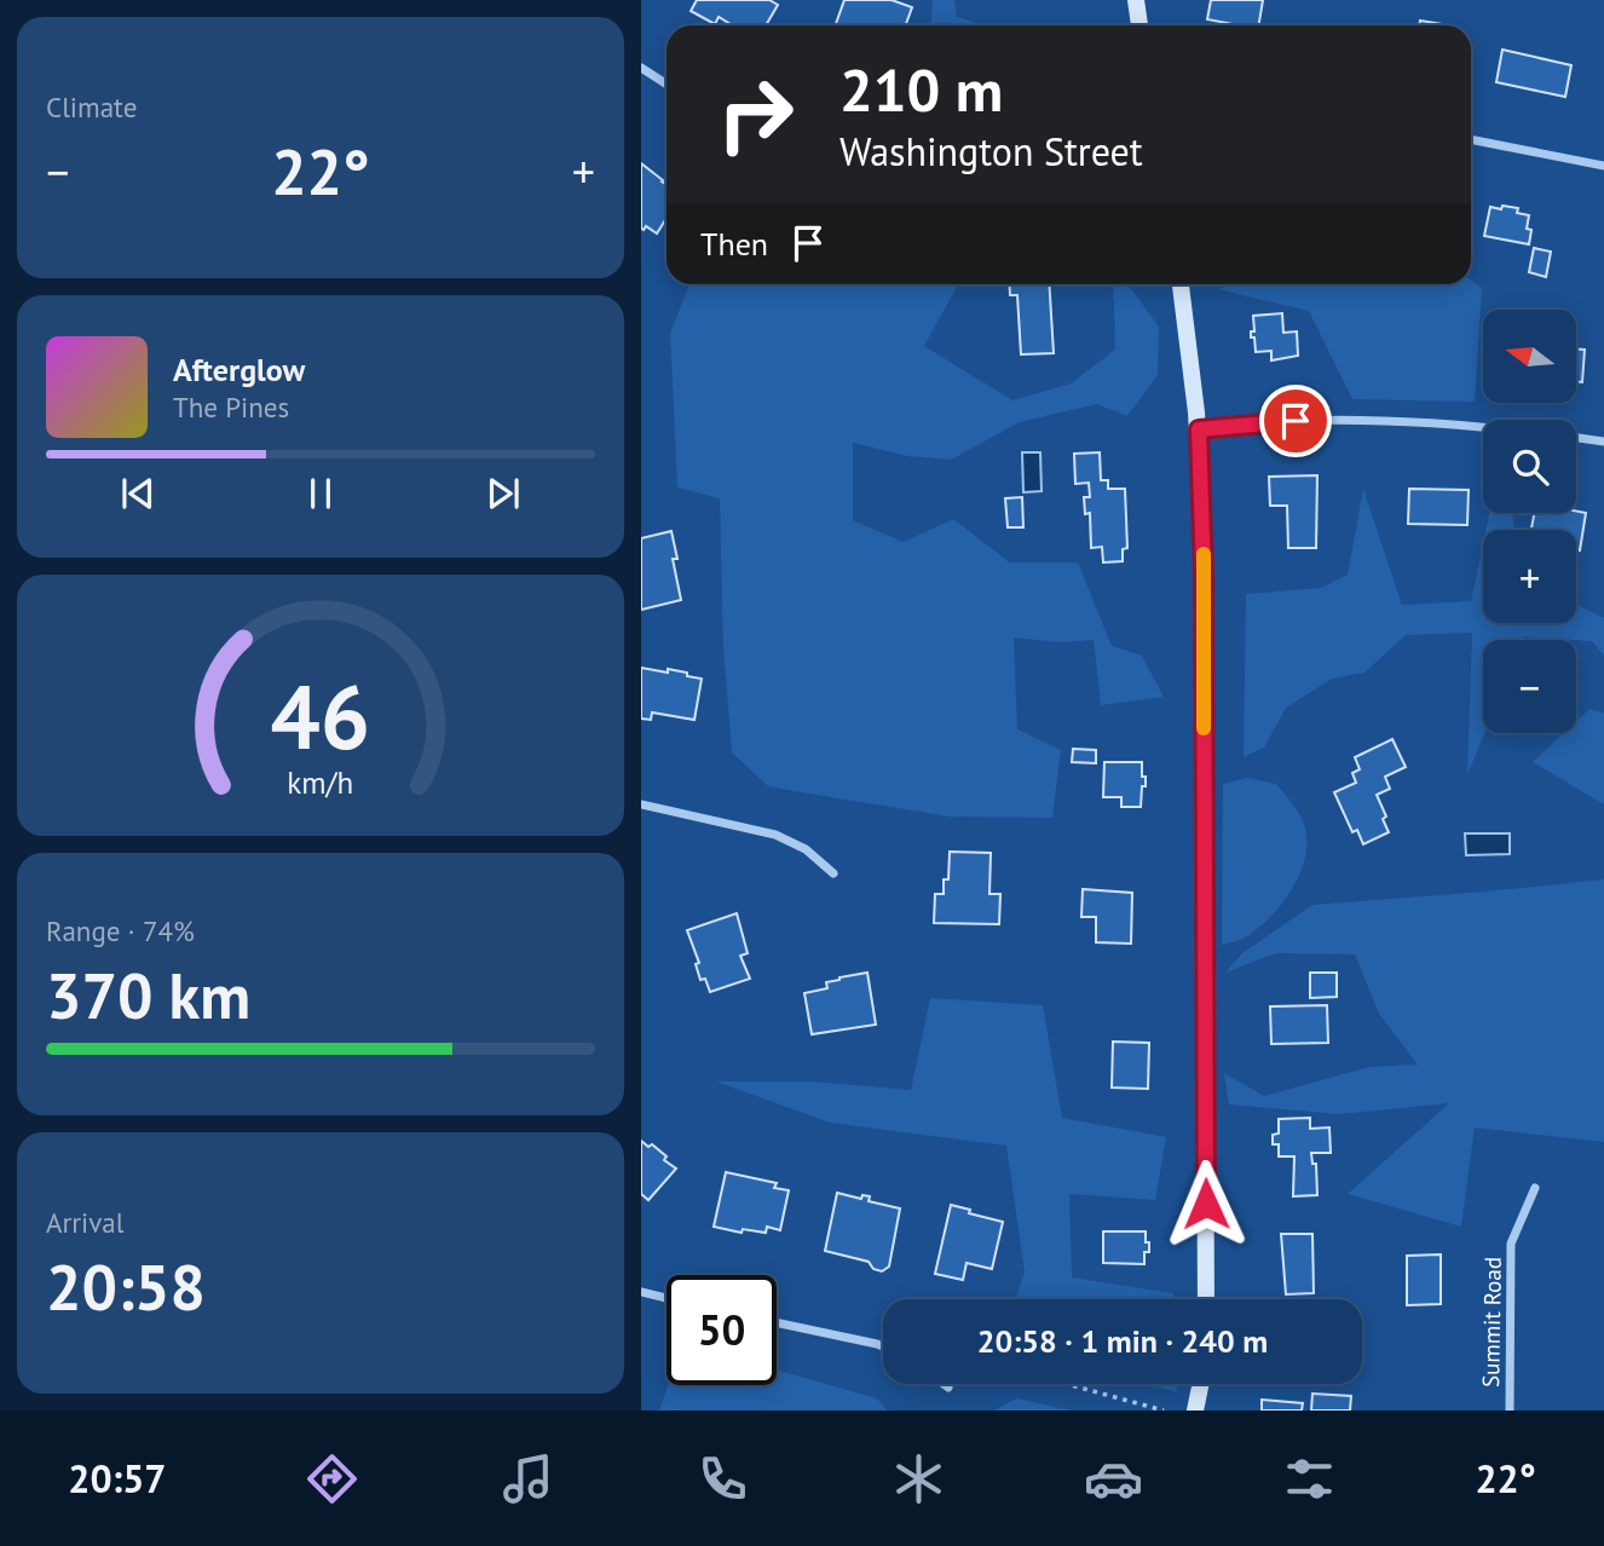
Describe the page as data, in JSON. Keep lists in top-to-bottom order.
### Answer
{
  "streets": {
    "street": ["Summit Road"]
  },
  "north": "left",
  "page": {
    "tile": [
      "Climate",
      ["Range · 74%", "370 km"],
      ["Arrival", "20:58"]
    ],
    "turn": ["210 m", "Washington Street"],
    "heat": ["−", "22°", "+"],
    "then": "Then",
    "map_buttons": ["+", "−"],
    "song": ["Afterglow", "The Pines"],
    "limit": "50",
    "trip": "20:58 · 1 min · 240 m",
    "tabs": ["20:57", "22°"],
    "gauge": ["46", "km/h"]
  }
}
